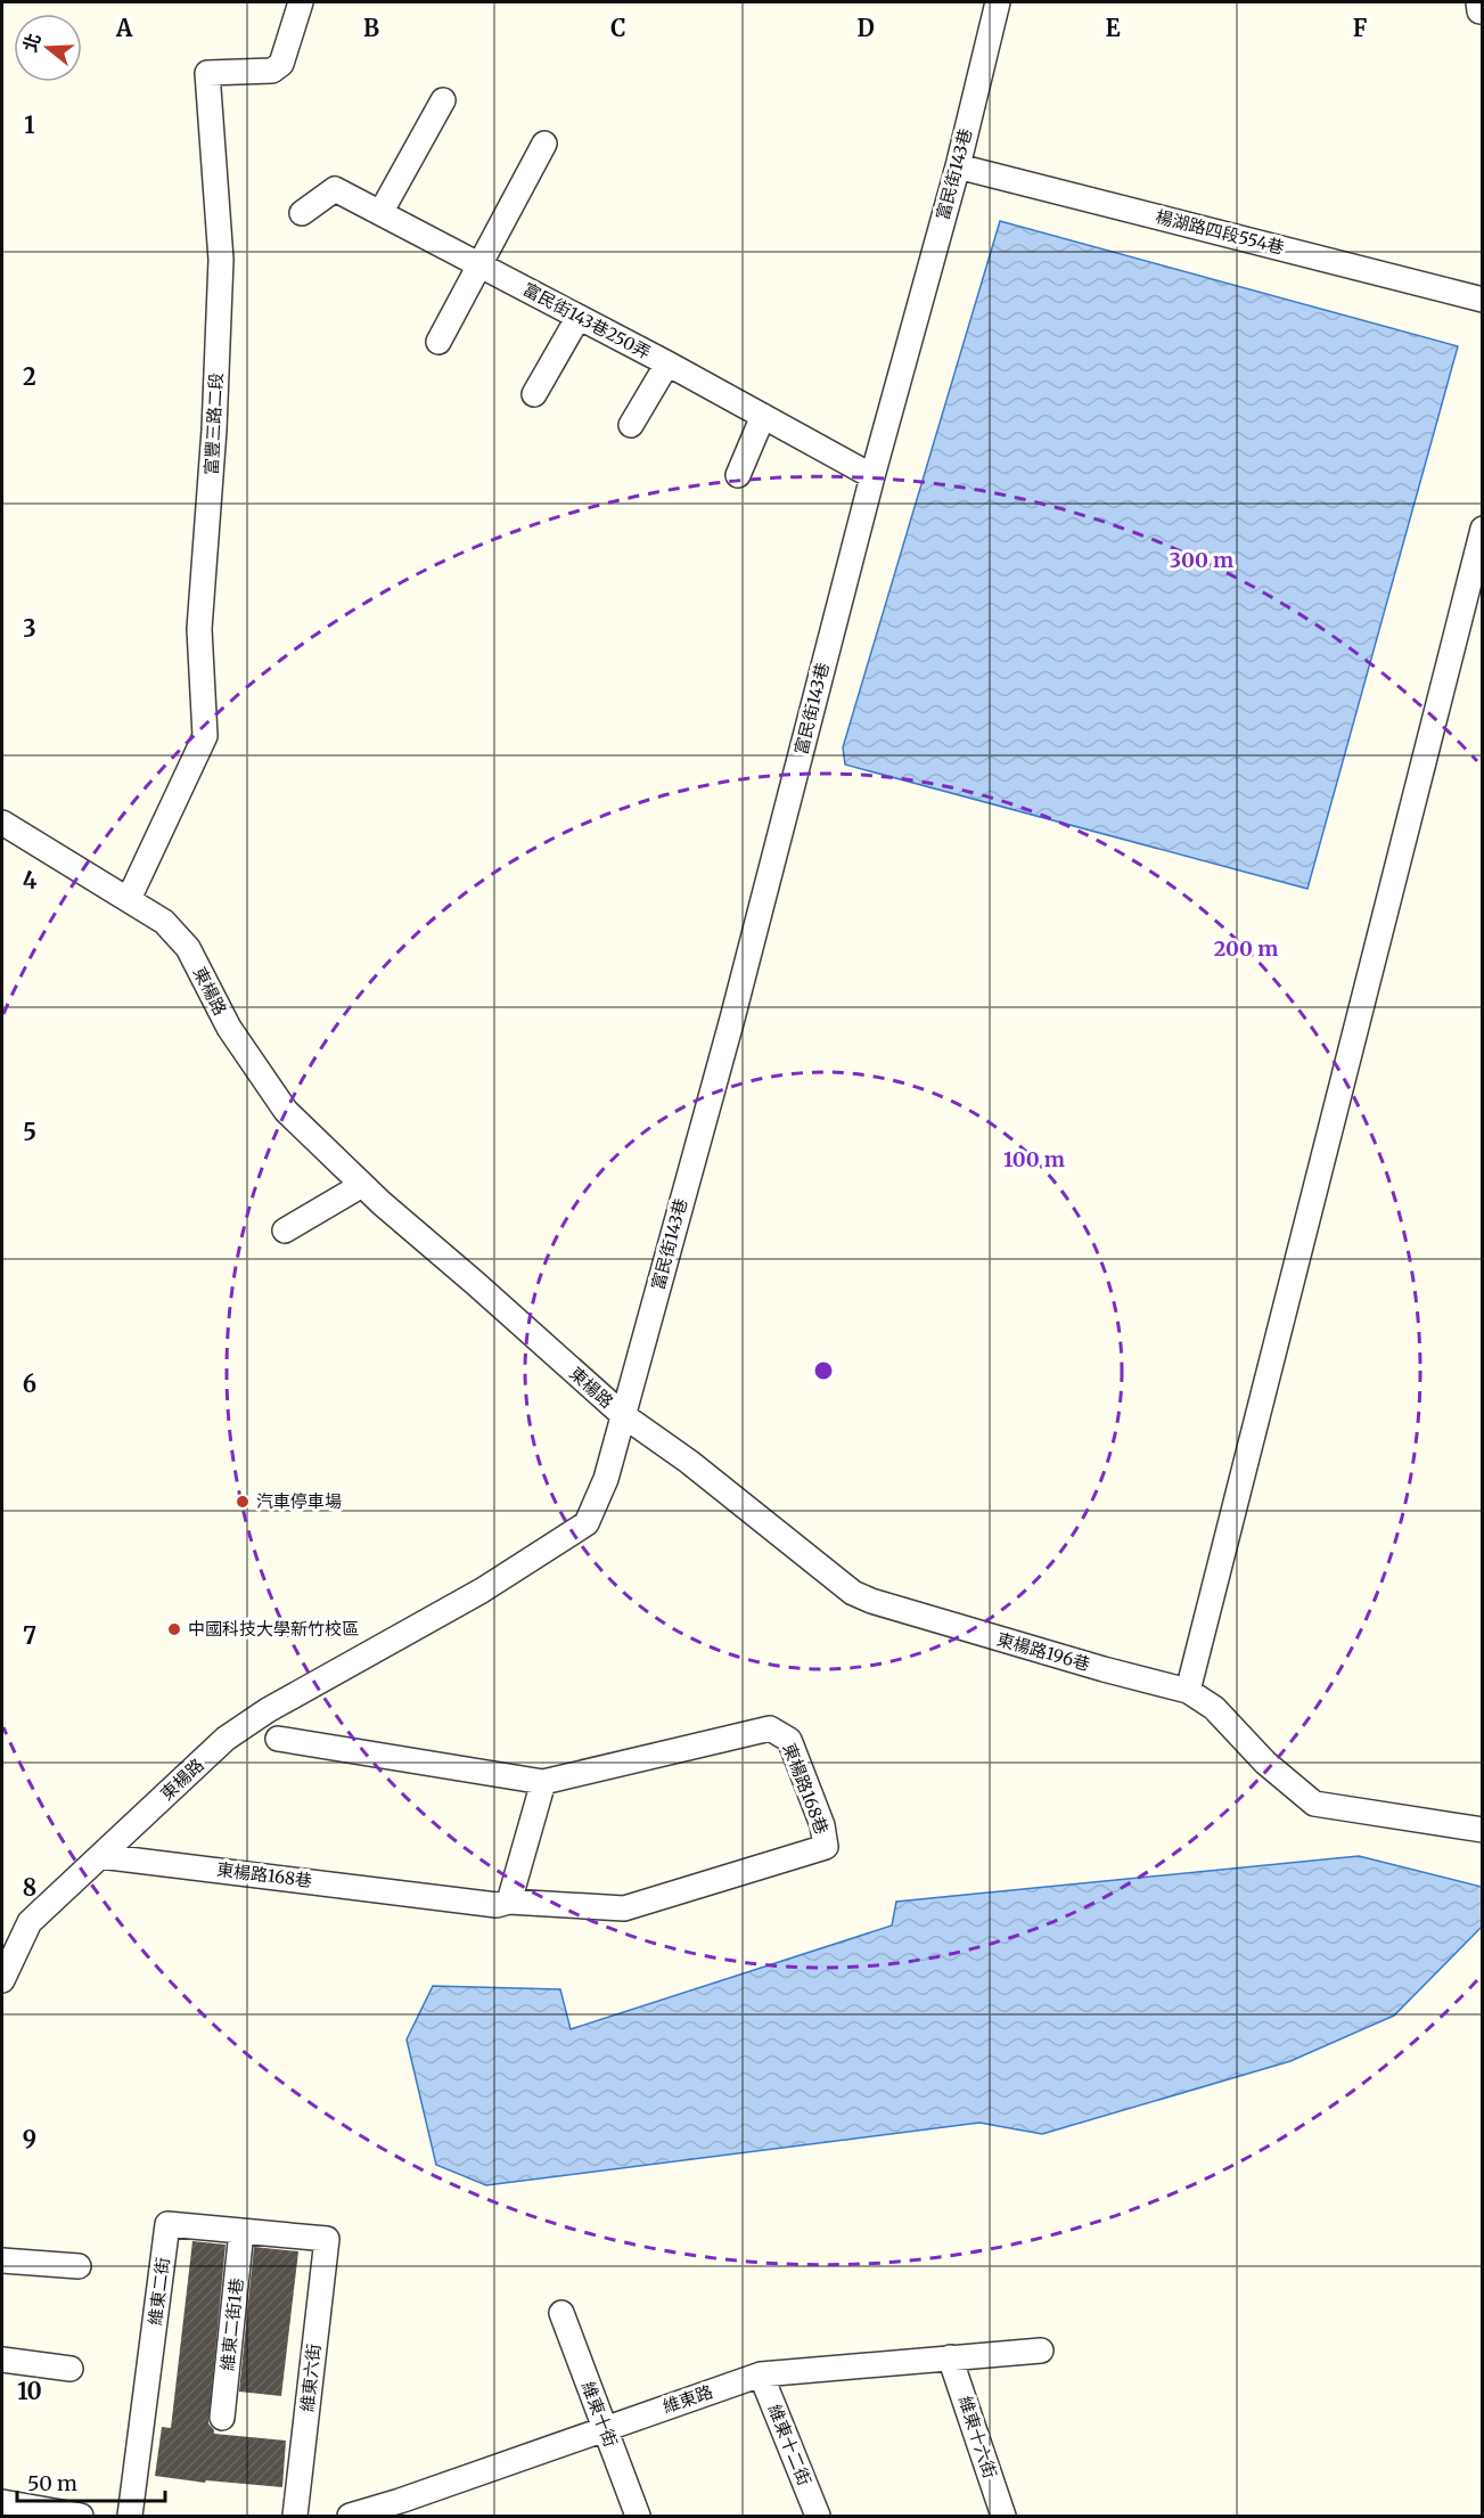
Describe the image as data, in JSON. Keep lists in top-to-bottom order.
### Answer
{
  "streets": {
    "street": [
      "富民街143巷",
      "楊湖路四段554巷",
      "富民街143巷250弄",
      "富豐三路二段",
      "東楊路",
      "東楊路196巷",
      "東楊路168巷",
      "維東二街",
      "維東二街1巷",
      "維東六街",
      "維東路",
      "維東十街",
      "維東十六街",
      "維東十二街"
    ]
  },
  "crossings": [
    ["富民街143巷", "楊湖路四段554巷"],
    ["富民街143巷", "富民街143巷250弄"],
    ["富民街143巷", "東楊路"],
    ["富民街143巷", "東楊路196巷"],
    ["富豐三路二段", "東楊路"],
    ["東楊路", "東楊路196巷"],
    ["東楊路", "東楊路168巷"],
    ["維東二街", "維東二街1巷"],
    ["維東二街", "維東六街"],
    ["維東路", "維東十街"],
    ["維東路", "維東十六街"],
    ["維東路", "維東十二街"]
  ],
  "places": ["汽車停車場", "中國科技大學新竹校區"],
  "scale_bar": "50 m",
  "north": "left",
  "grid": {
    "columns": [
      "A",
      "B",
      "C",
      "D",
      "E",
      "F"
    ],
    "rows": [
      "1",
      "2",
      "3",
      "4",
      "5",
      "6",
      "7",
      "8",
      "9",
      "10"
    ]
  },
  "rings": ["300 m", "200 m", "100 m"]
}
